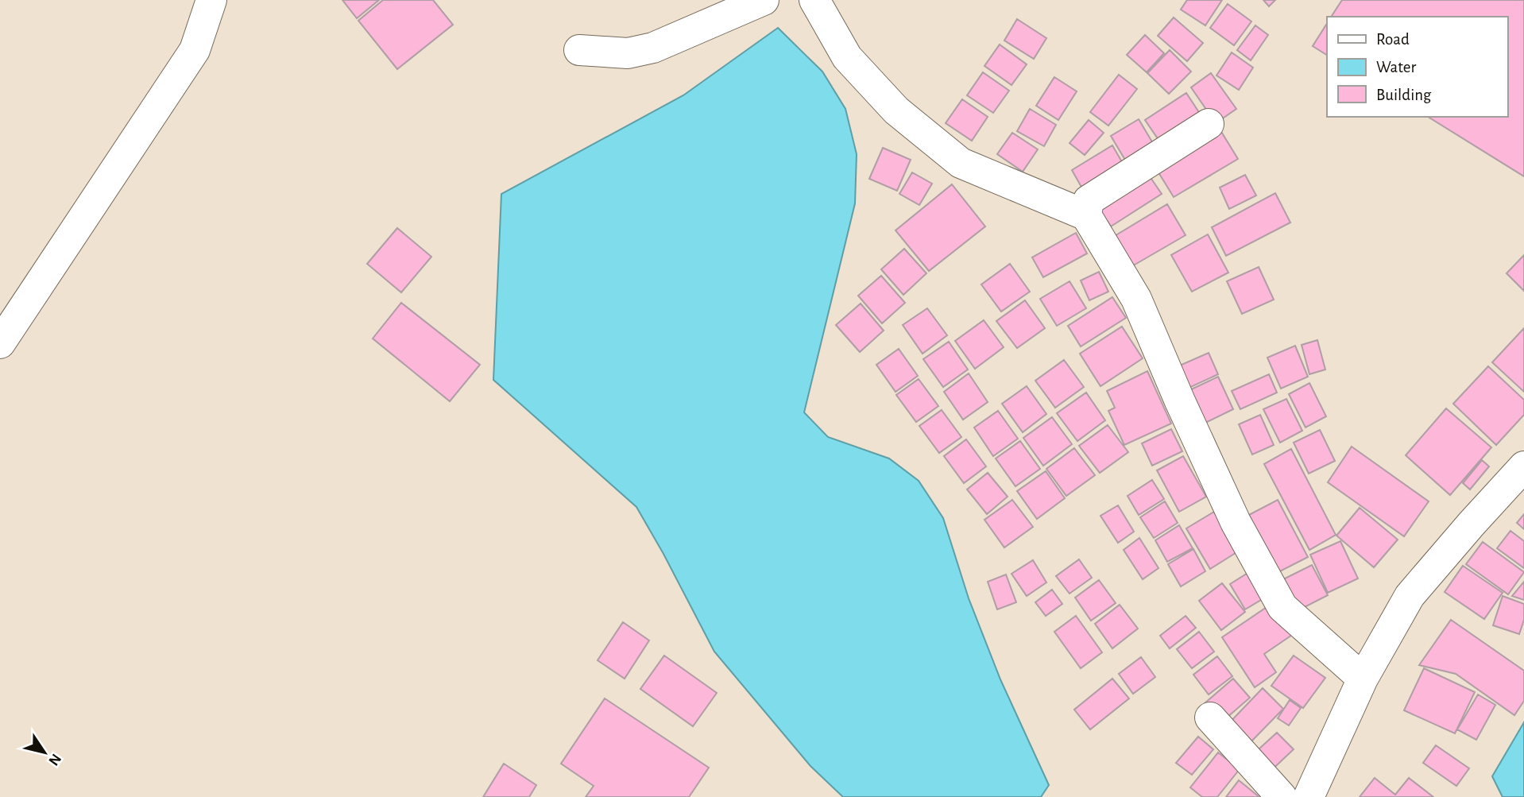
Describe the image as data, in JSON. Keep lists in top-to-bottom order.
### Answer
{
  "legend": ["Road", "Water", "Building"],
  "north": "bottom right"
}
